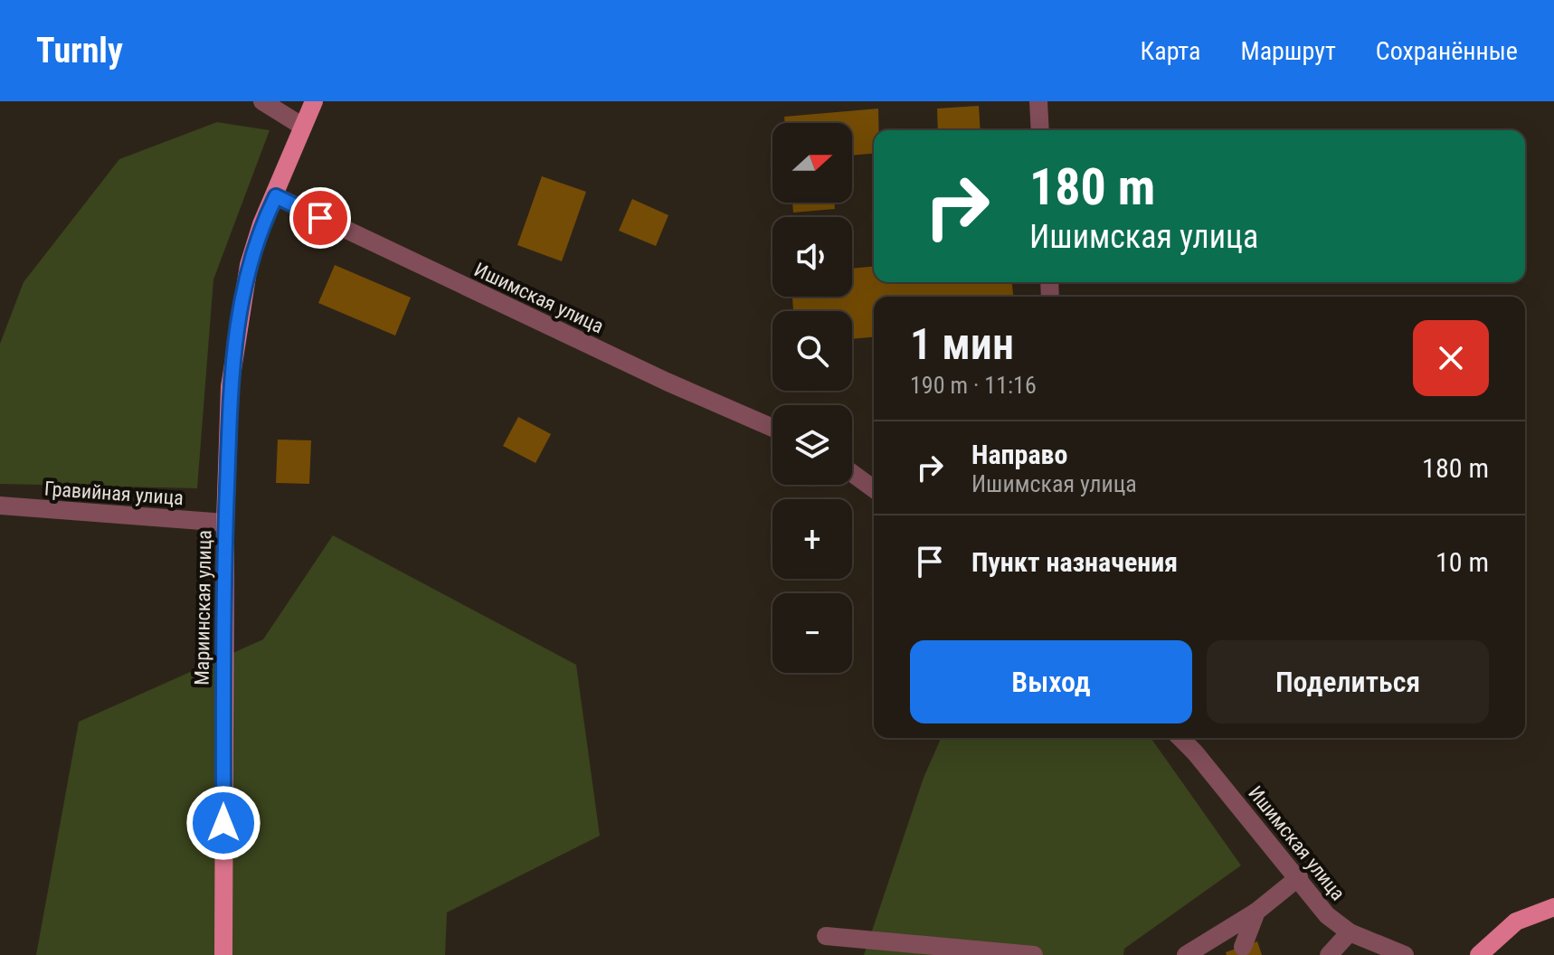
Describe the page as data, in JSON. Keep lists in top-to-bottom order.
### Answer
{
  "streets": {
    "main road": ["Мариинская улица"],
    "street": ["Ишимская улица", "Гравийная улица"]
  },
  "crossings": [
    ["Ишимская улица", "Мариинская улица"],
    ["Гравийная улица", "Мариинская улица"]
  ],
  "north": "right",
  "page": {
    "header": "Turnly",
    "nav": ["Карта", "Маршрут", "Сохранённые"],
    "map_buttons": ["+", "−"],
    "turn": ["180 m", "Ишимская улица"],
    "heading": ["1 мин", "190 m · 11:16"],
    "list": [
      {
        "name": "Направо",
        "note": "Ишимская улица",
        "value": "180 m"
      },
      {
        "name": "Пункт назначения",
        "value": "10 m"
      }
    ],
    "buttons": ["Выход", "Поделиться"]
  }
}
